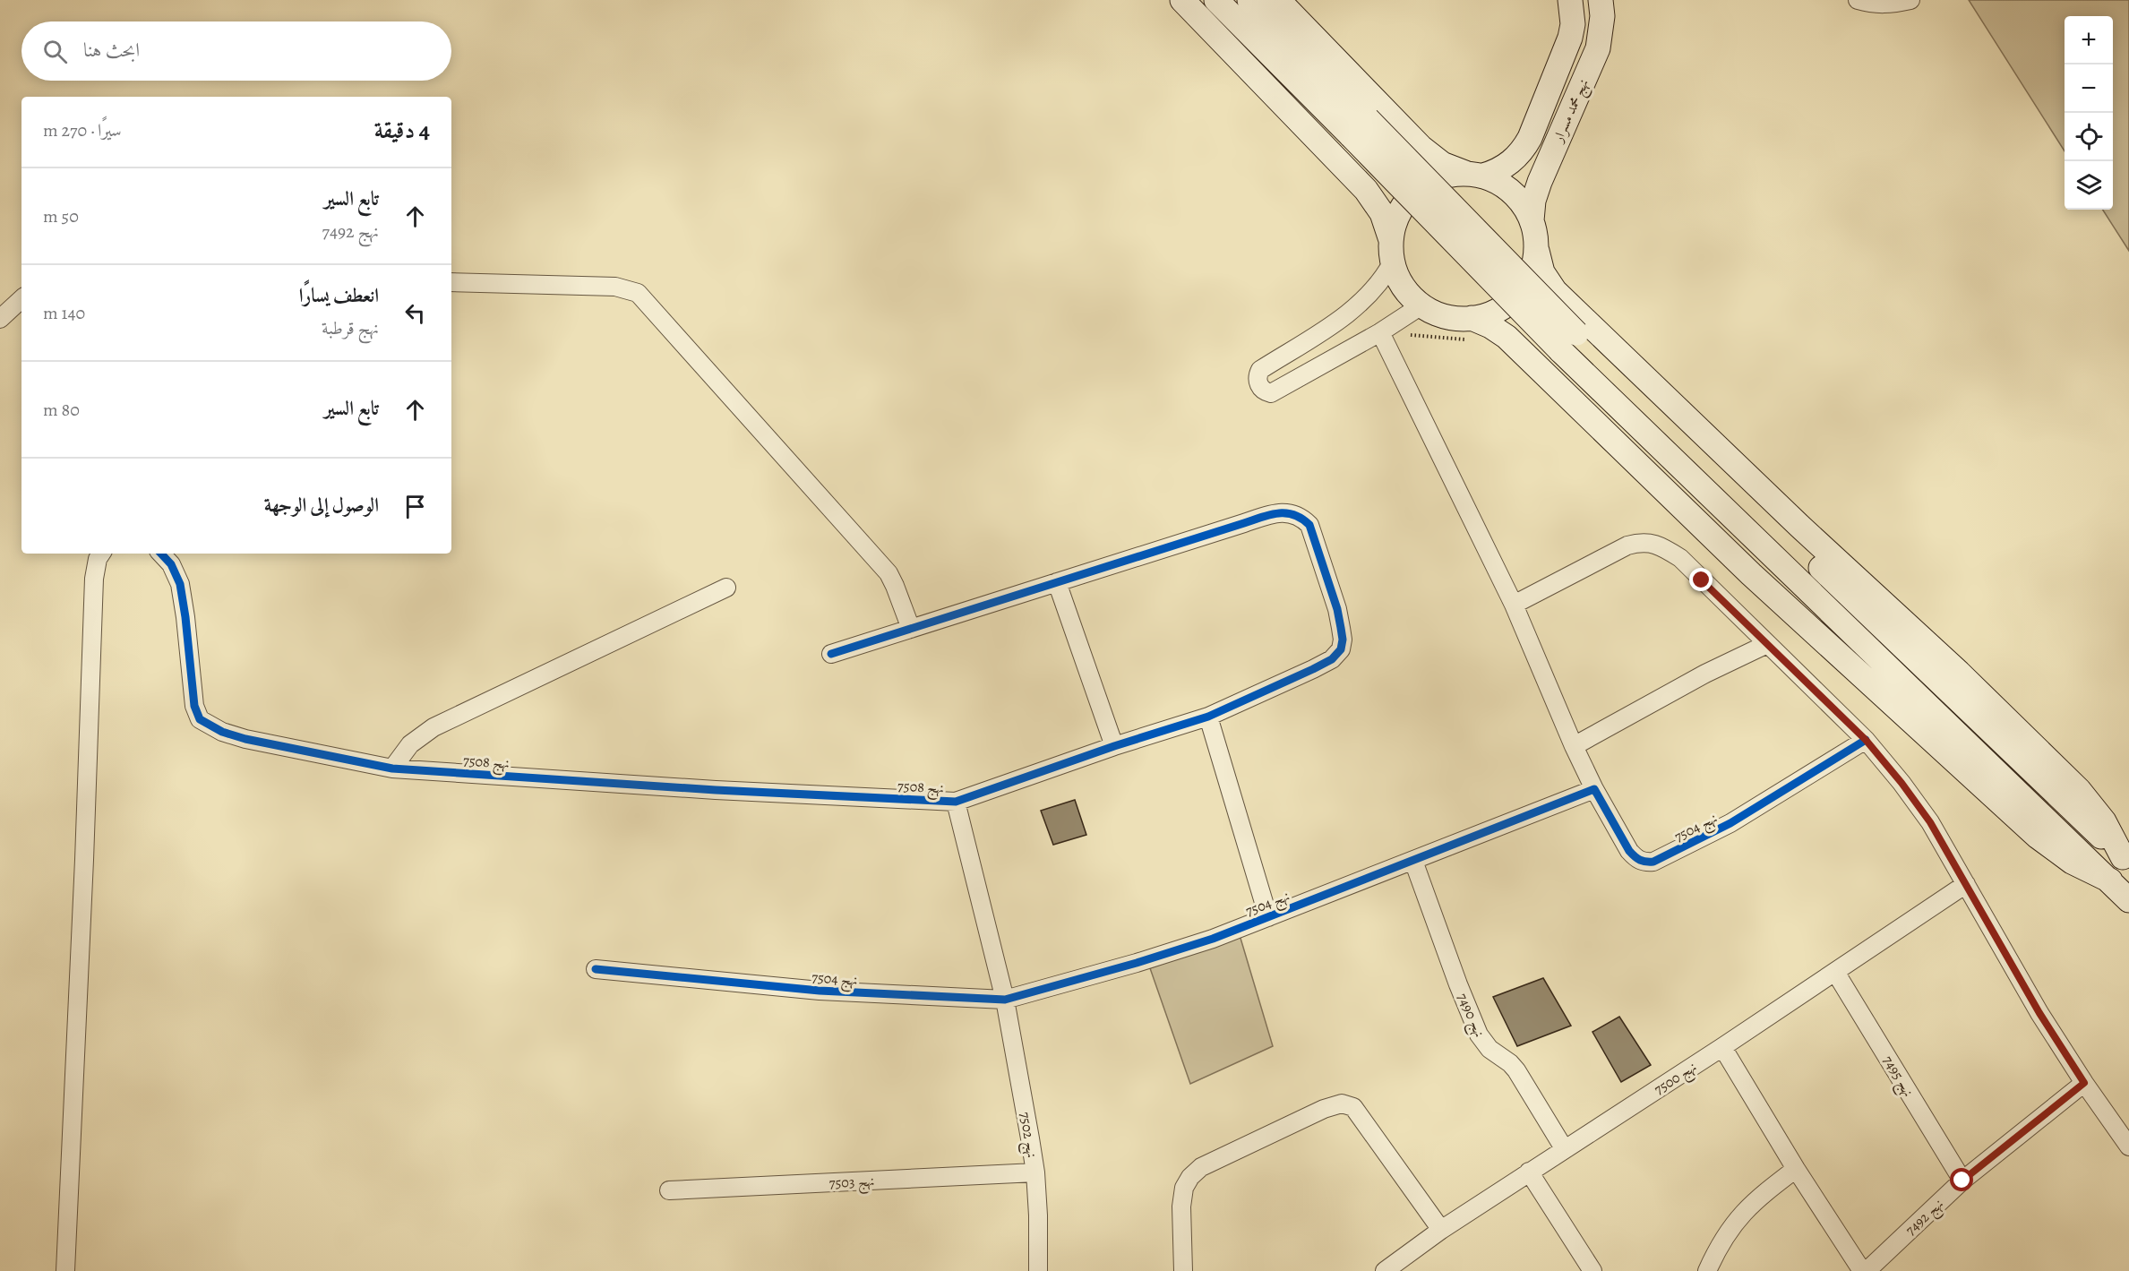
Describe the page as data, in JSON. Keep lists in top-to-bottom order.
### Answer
{
  "streets": {
    "street": [
      "نهج محمد مسرار",
      "نهج 7508",
      "نهج 7504",
      "نهج 7490",
      "نهج 7495",
      "نهج 7500",
      "نهج 7502",
      "نهج 7503",
      "نهج 7492"
    ]
  },
  "crossings": [
    ["نهج 7508", "نهج 7502"],
    ["نهج 7504", "نهج 7490"],
    ["نهج 7504", "نهج 7502"],
    ["نهج 7490", "نهج 7500"],
    ["نهج 7495", "نهج 7500"],
    ["نهج 7495", "نهج 7492"],
    ["نهج 7502", "نهج 7503"]
  ],
  "page": {
    "map_buttons": ["+", "−"],
    "search": "ابحث هنا",
    "heading": ["4 دقيقة", "سيرًا · 270 m"],
    "list": [
      ["تابع السير", "نهج 7492", "50 m"],
      ["انعطف يسارًا", "نهج قرطبة", "140 m"],
      ["تابع السير", "80 m"],
      "الوصول إلى الوجهة"
    ]
  }
}
